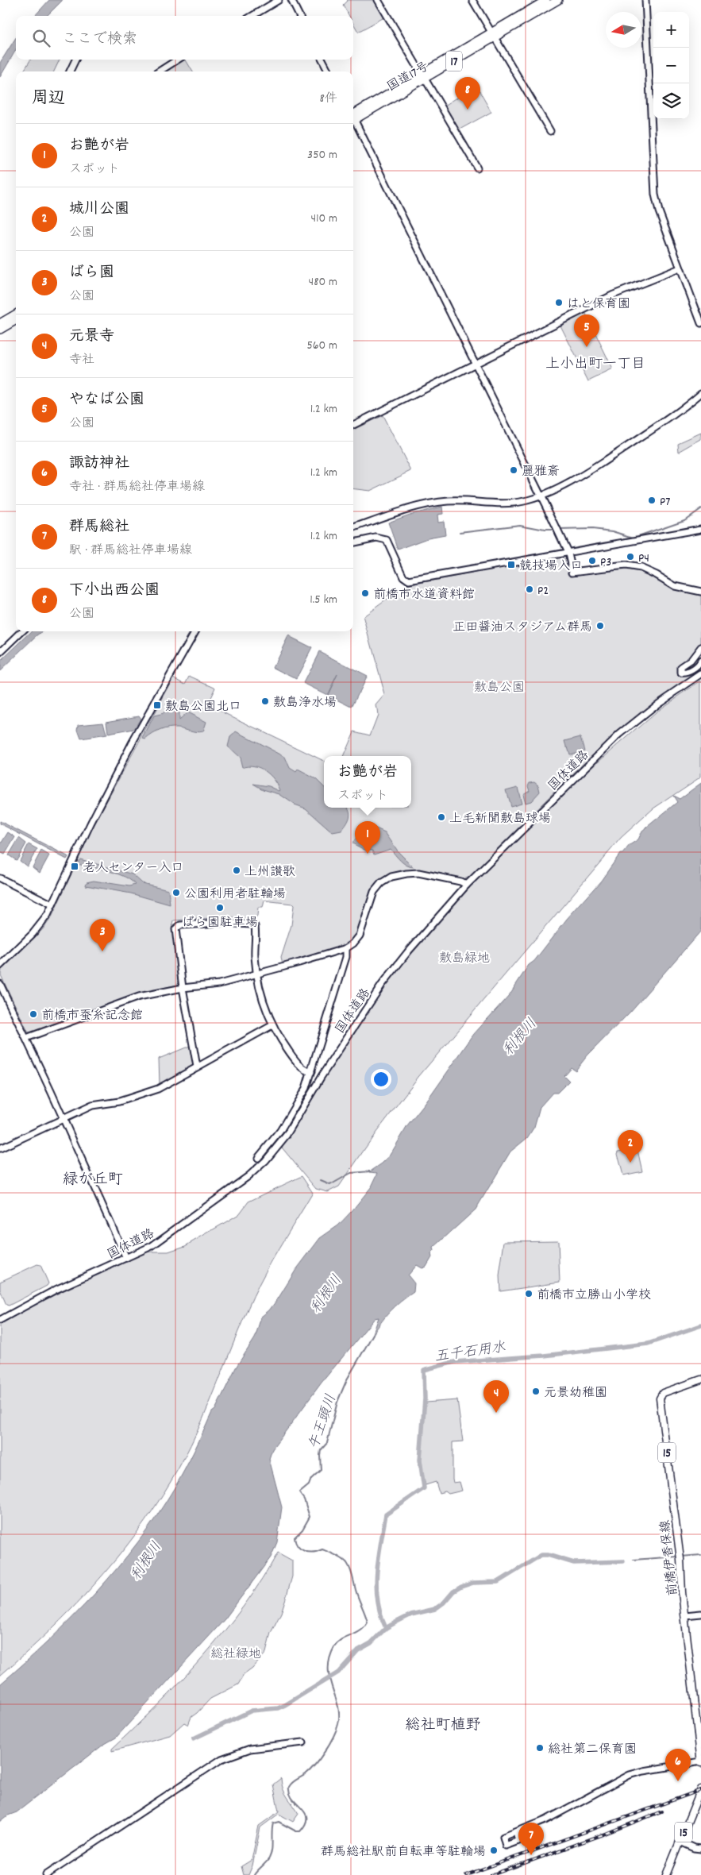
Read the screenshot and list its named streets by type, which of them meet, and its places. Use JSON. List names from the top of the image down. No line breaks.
{"streets":{"highway":["17","国道17号"],"main road":["15","前橋伊香保線"],"street":["国体道路"]},"districts":["上小出町一丁目","緑が丘町","総社町植野"],"water":["利根川","五千石用水","午王頭川"],"parks":["敷島公園","敷島緑地","総社緑地"],"places":{"other":["はと保育園","麗雅斎","P7","P4","P3","P2","前橋市水道資料館","正田醤油スタジアム群馬","敷島浄水場","上毛新聞敷島球場","上州讃歌","公園利用者駐輪場","ばら園駐車場","前橋市蚕糸記念館","前橋市立勝山小学校","元景幼稚園","総社第二保育園","群馬総社駅前自転車等駐輪場"],"transit":["競技場入口","敷島公園北口","老人センター入口"]},"north":"left","page":{"map_buttons":["+","−"],"search":"ここで検索","heading":["周辺","8件"],"pins":["8","5","1","3","2","4","6","7"],"list":[{"mark":"1","name":"お艶が岩","note":"スポット","value":"350 m"},{"mark":"2","name":"城川公園","note":"公園","value":"410 m"},{"mark":"3","name":"ばら園","note":"公園","value":"480 m"},{"mark":"4","name":"元景寺","note":"寺社","value":"560 m"},{"mark":"5","name":"やなば公園","note":"公園","value":"1.2 km"},{"mark":"6","name":"諏訪神社","note":"寺社 · 群馬総社停車場線","value":"1.2 km"},{"mark":"7","name":"群馬総社","note":"駅 · 群馬総社停車場線","value":"1.2 km"},{"mark":"8","name":"下小出西公園","note":"公園","value":"1.5 km"}],"popup":["お艶が岩","スポット"]}}
